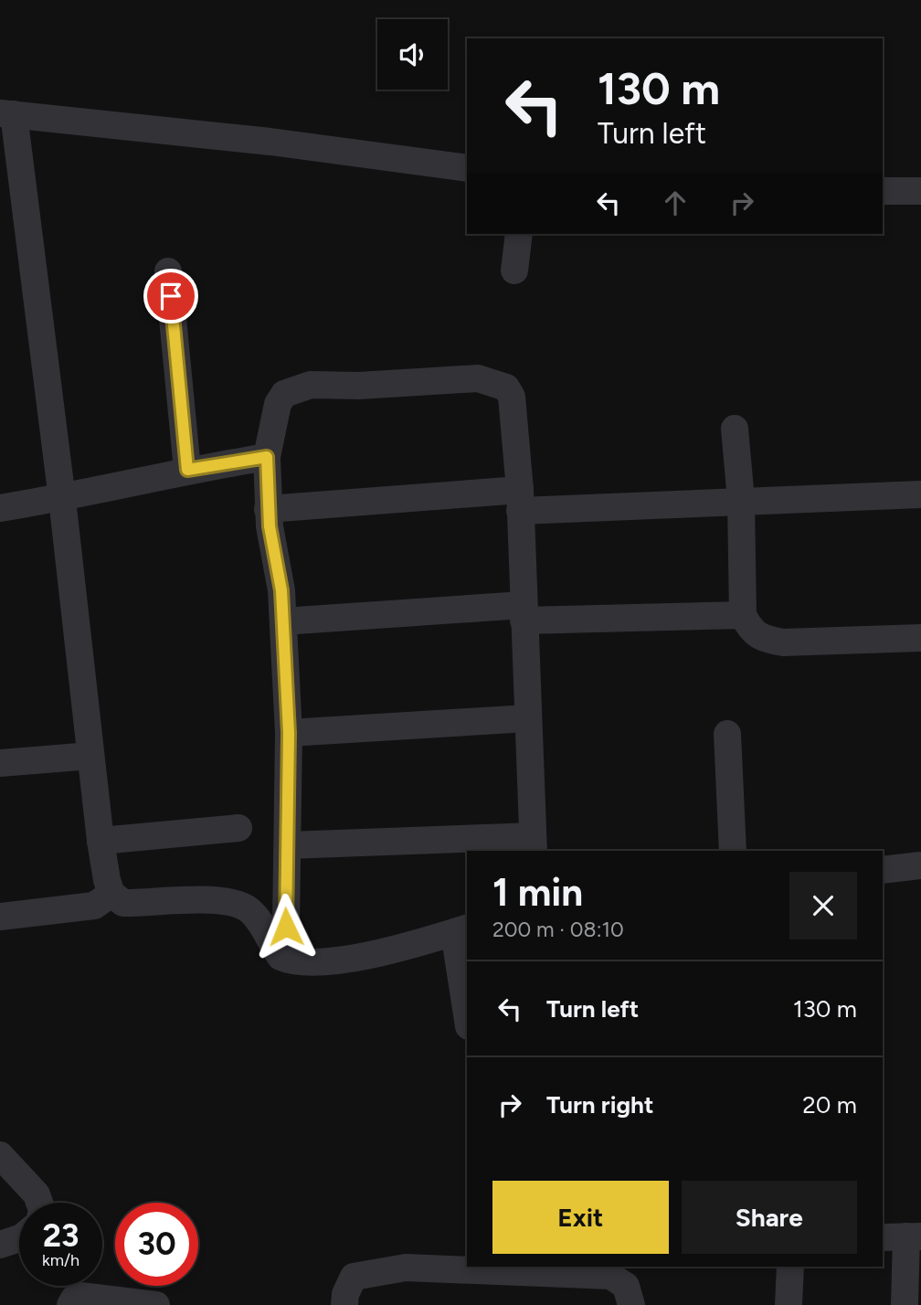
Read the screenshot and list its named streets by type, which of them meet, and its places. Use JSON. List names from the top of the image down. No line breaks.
{"page":{"turn":["130 m","Turn left"],"heading":["1 min","200 m · 08:10"],"list":[{"name":"Turn left","value":"130 m"},{"name":"Turn right","value":"20 m"}],"buttons":["Exit","Share"],"speed":"23 km/h","limit":"30"}}
